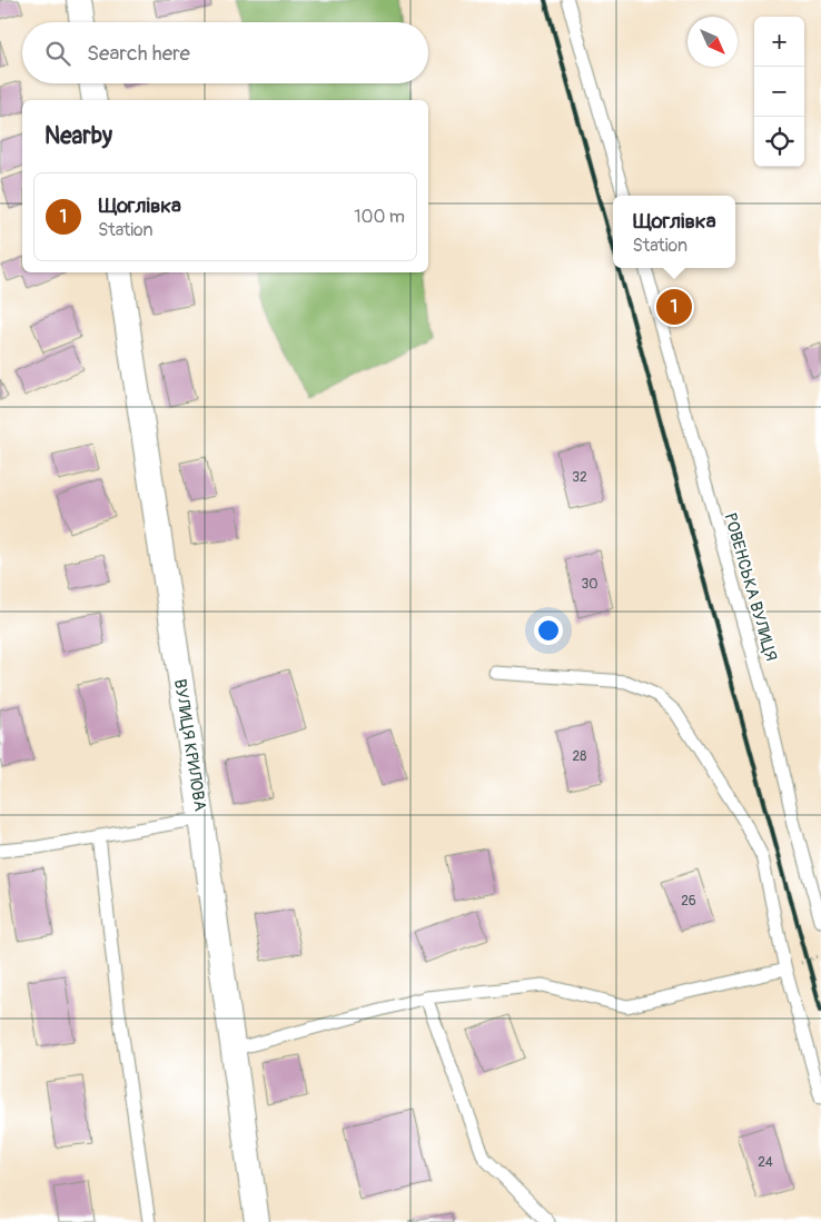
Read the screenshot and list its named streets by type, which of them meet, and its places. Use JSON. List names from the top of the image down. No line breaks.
{"streets":{"street":["ВУЛИЦЯ КРИЛОВА"],"lane":["РОВЕНСЬКА ВУЛИЦЯ"]},"house_numbers":["32","30","28","26","24"],"north":"bottom right","page":{"map_buttons":["+","−"],"search":"Search here","heading":"Nearby","list":[{"mark":"1","name":"Щоглівка","note":"Station","value":"100 m"}],"popup":["Щоглівка","Station"],"pins":"1"}}
